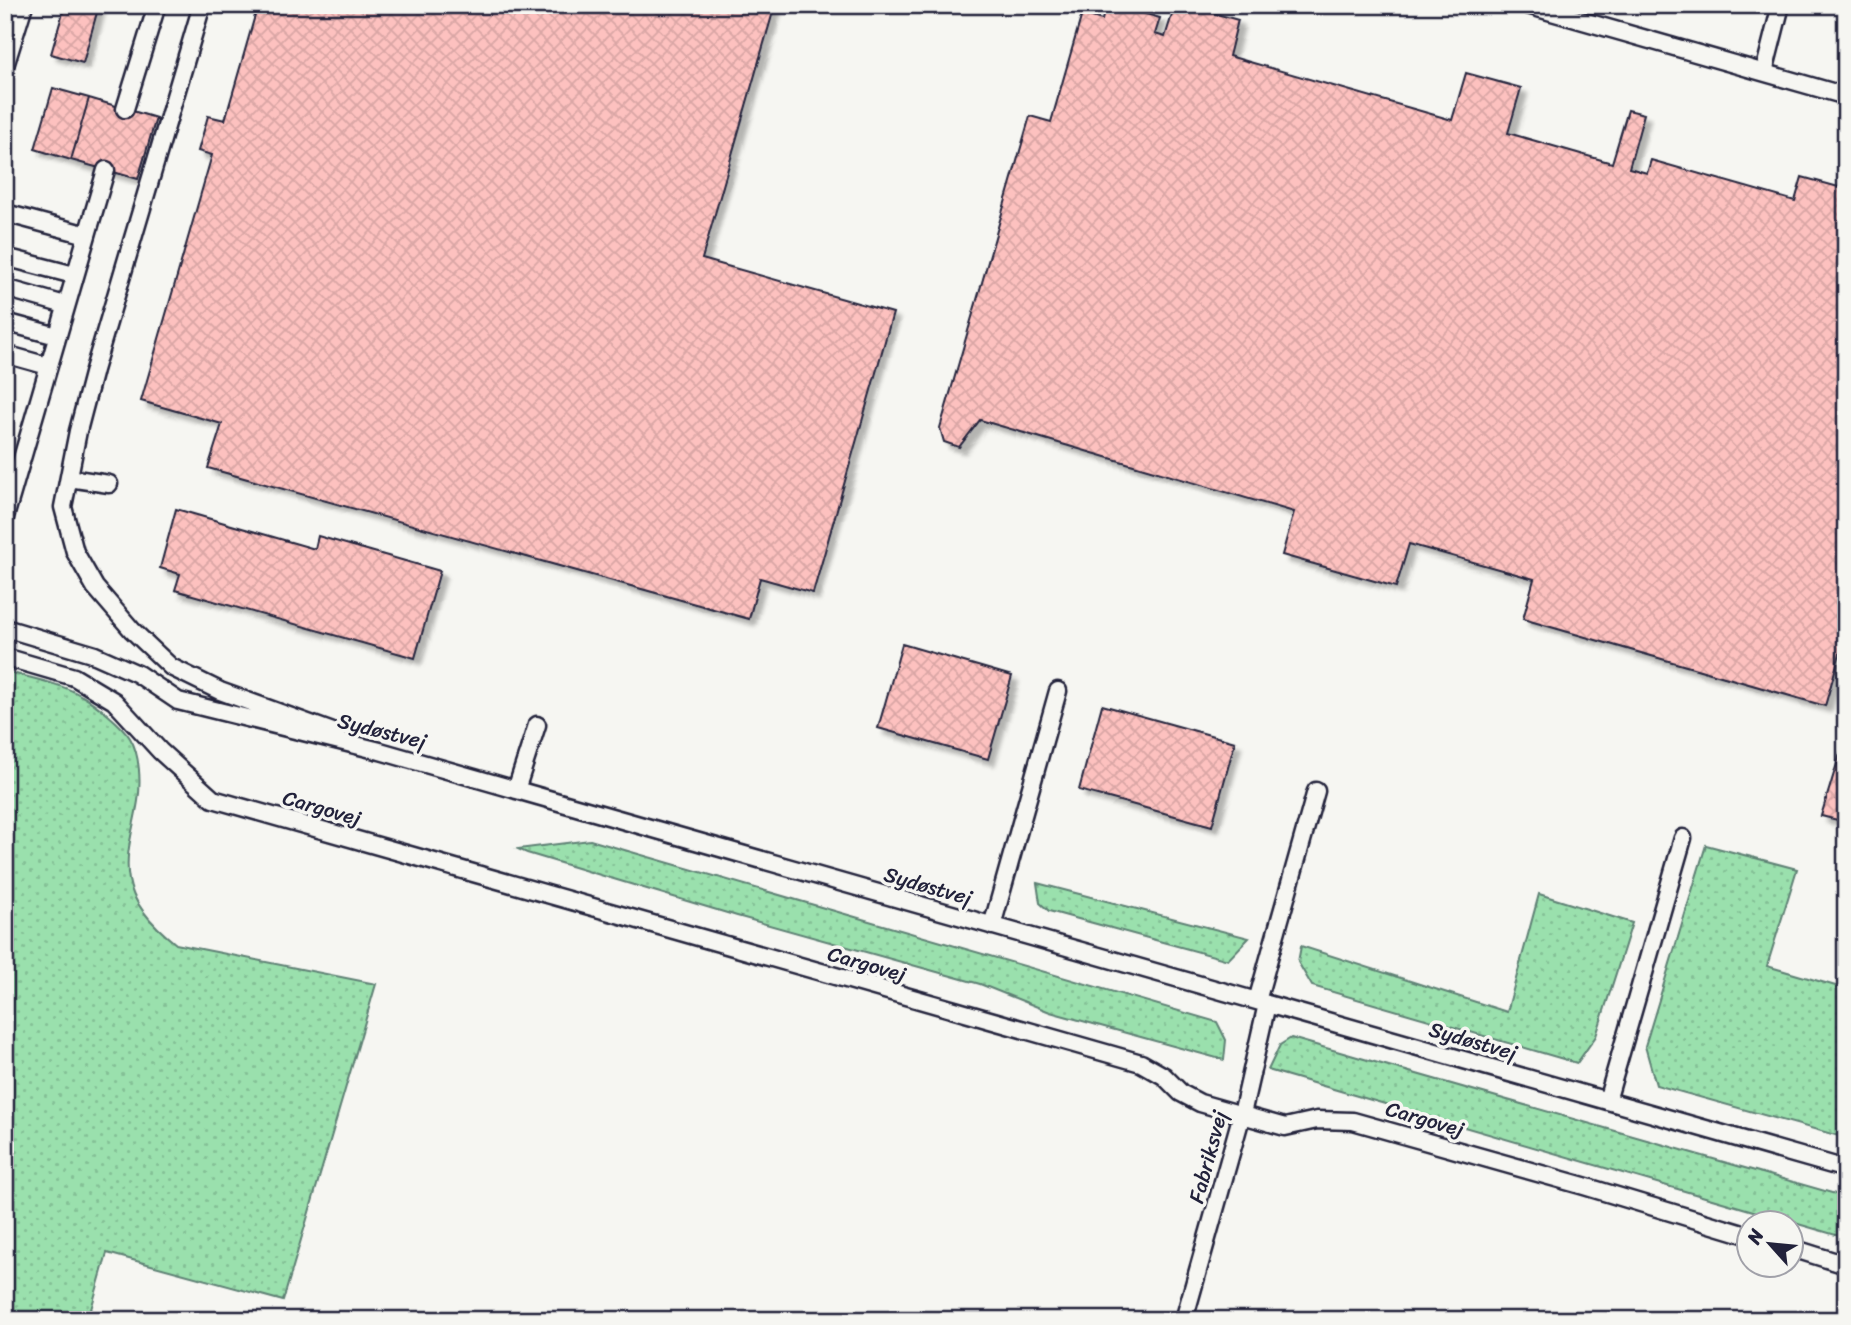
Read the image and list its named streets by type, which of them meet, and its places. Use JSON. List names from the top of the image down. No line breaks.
{"streets":{"lane":["Sydøstvej","Cargovej","Fabriksvej"]},"crossings":[["Sydøstvej","Fabriksvej"],["Cargovej","Fabriksvej"]],"north":"top left"}
